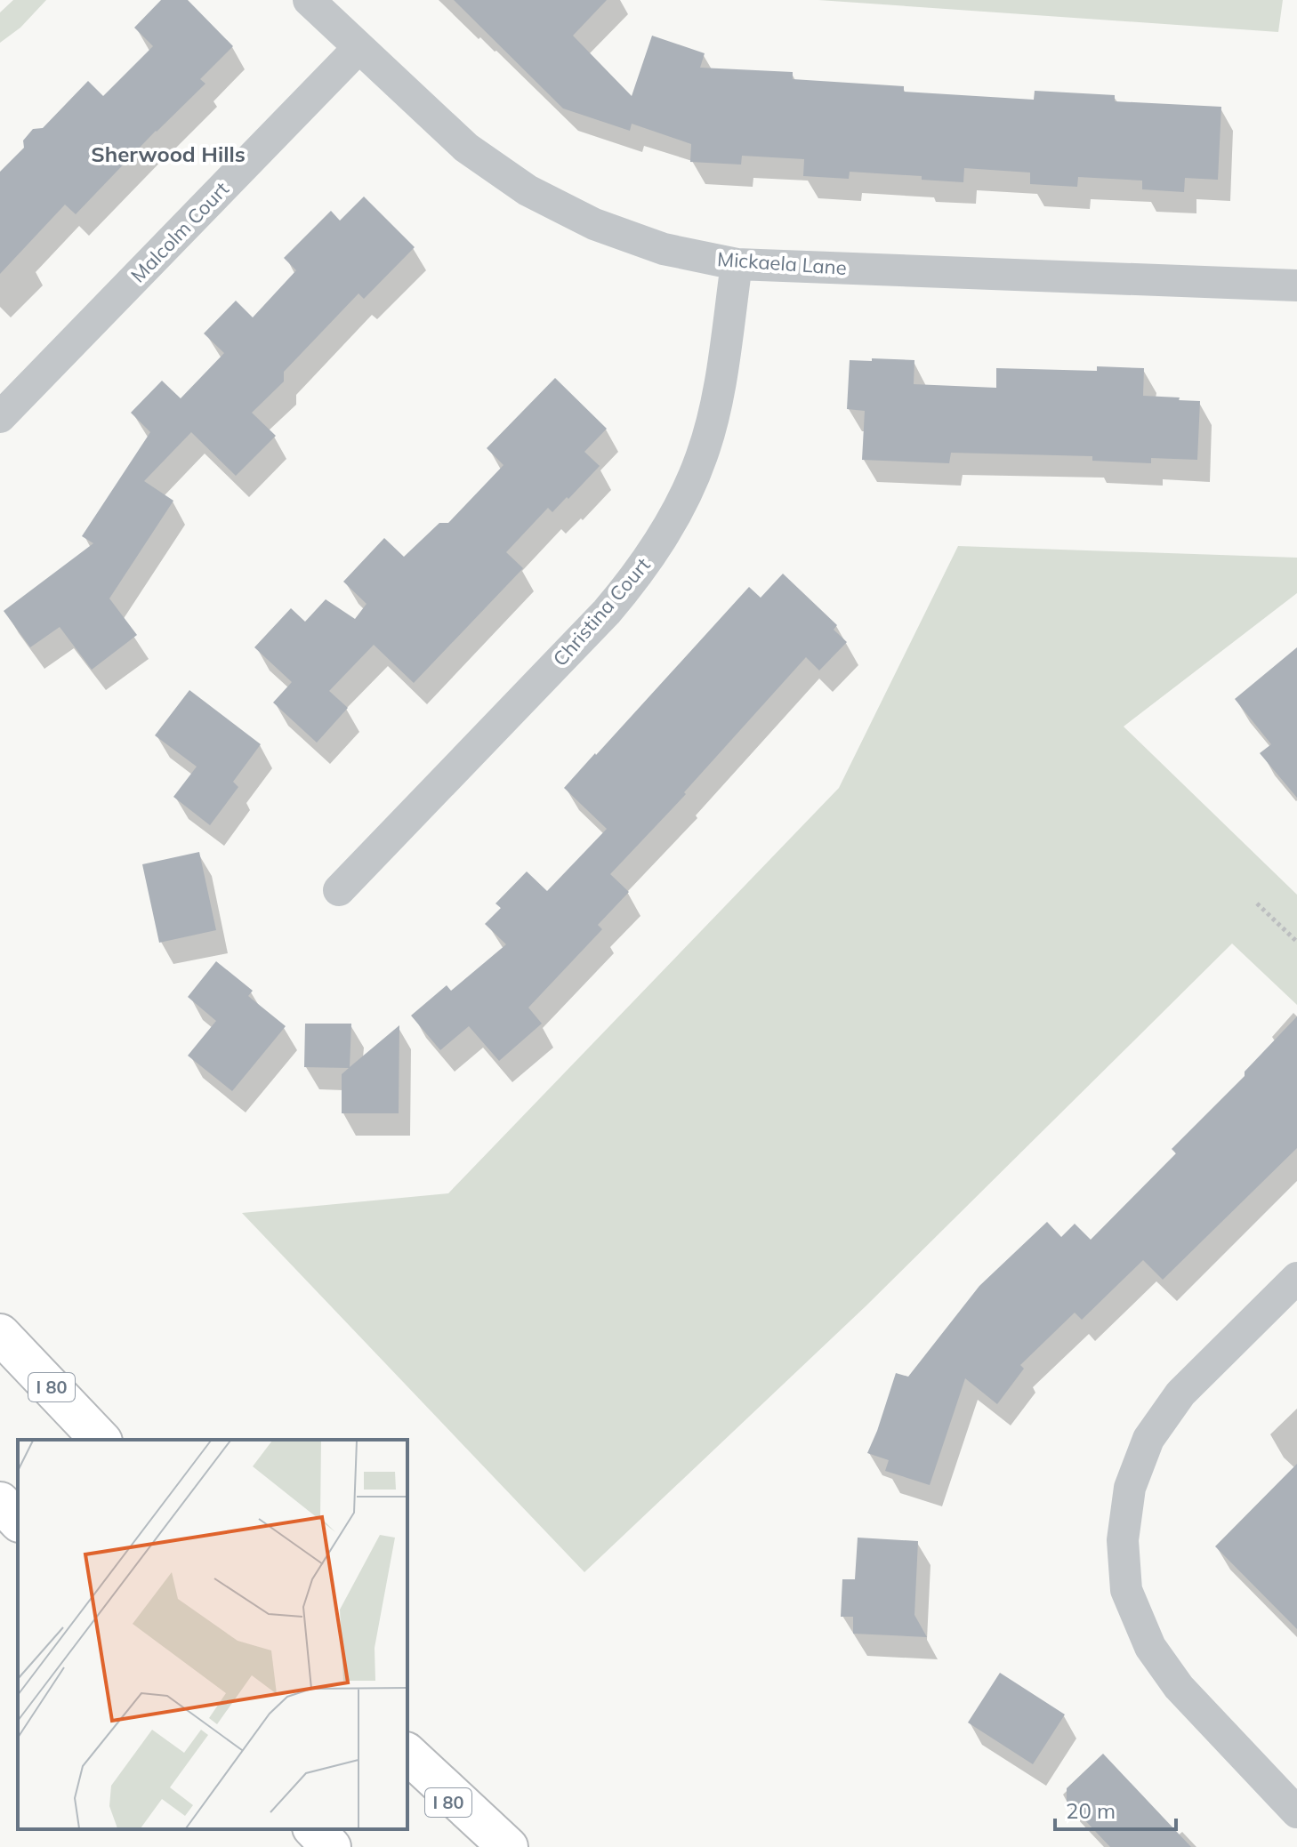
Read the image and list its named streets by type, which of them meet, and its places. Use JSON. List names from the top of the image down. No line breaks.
{"streets":{"highway":["I 80"],"street":["Malcolm Court","Mickaela Lane","Christina Court"]},"crossings":[["Malcolm Court","Mickaela Lane"],["Mickaela Lane","Christina Court"]],"districts":["Sherwood Hills"],"scale_bar":"20 m"}
